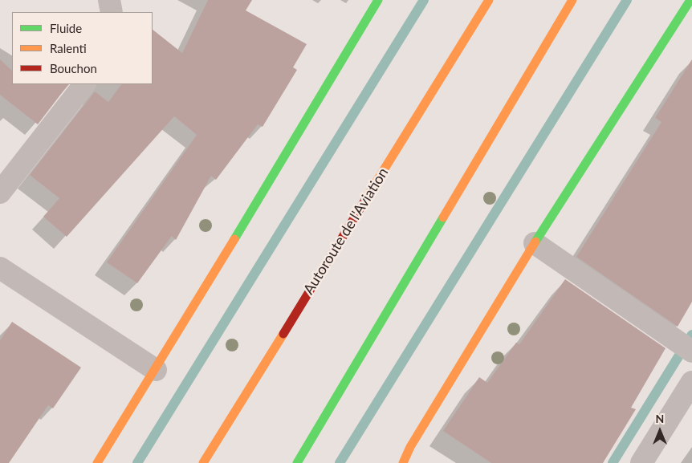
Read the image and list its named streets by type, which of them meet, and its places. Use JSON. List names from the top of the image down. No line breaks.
{"streets":{"main road":["Autoroute de l'Aviation"]},"legend":["Fluide","Ralenti","Bouchon"],"north":"top"}
